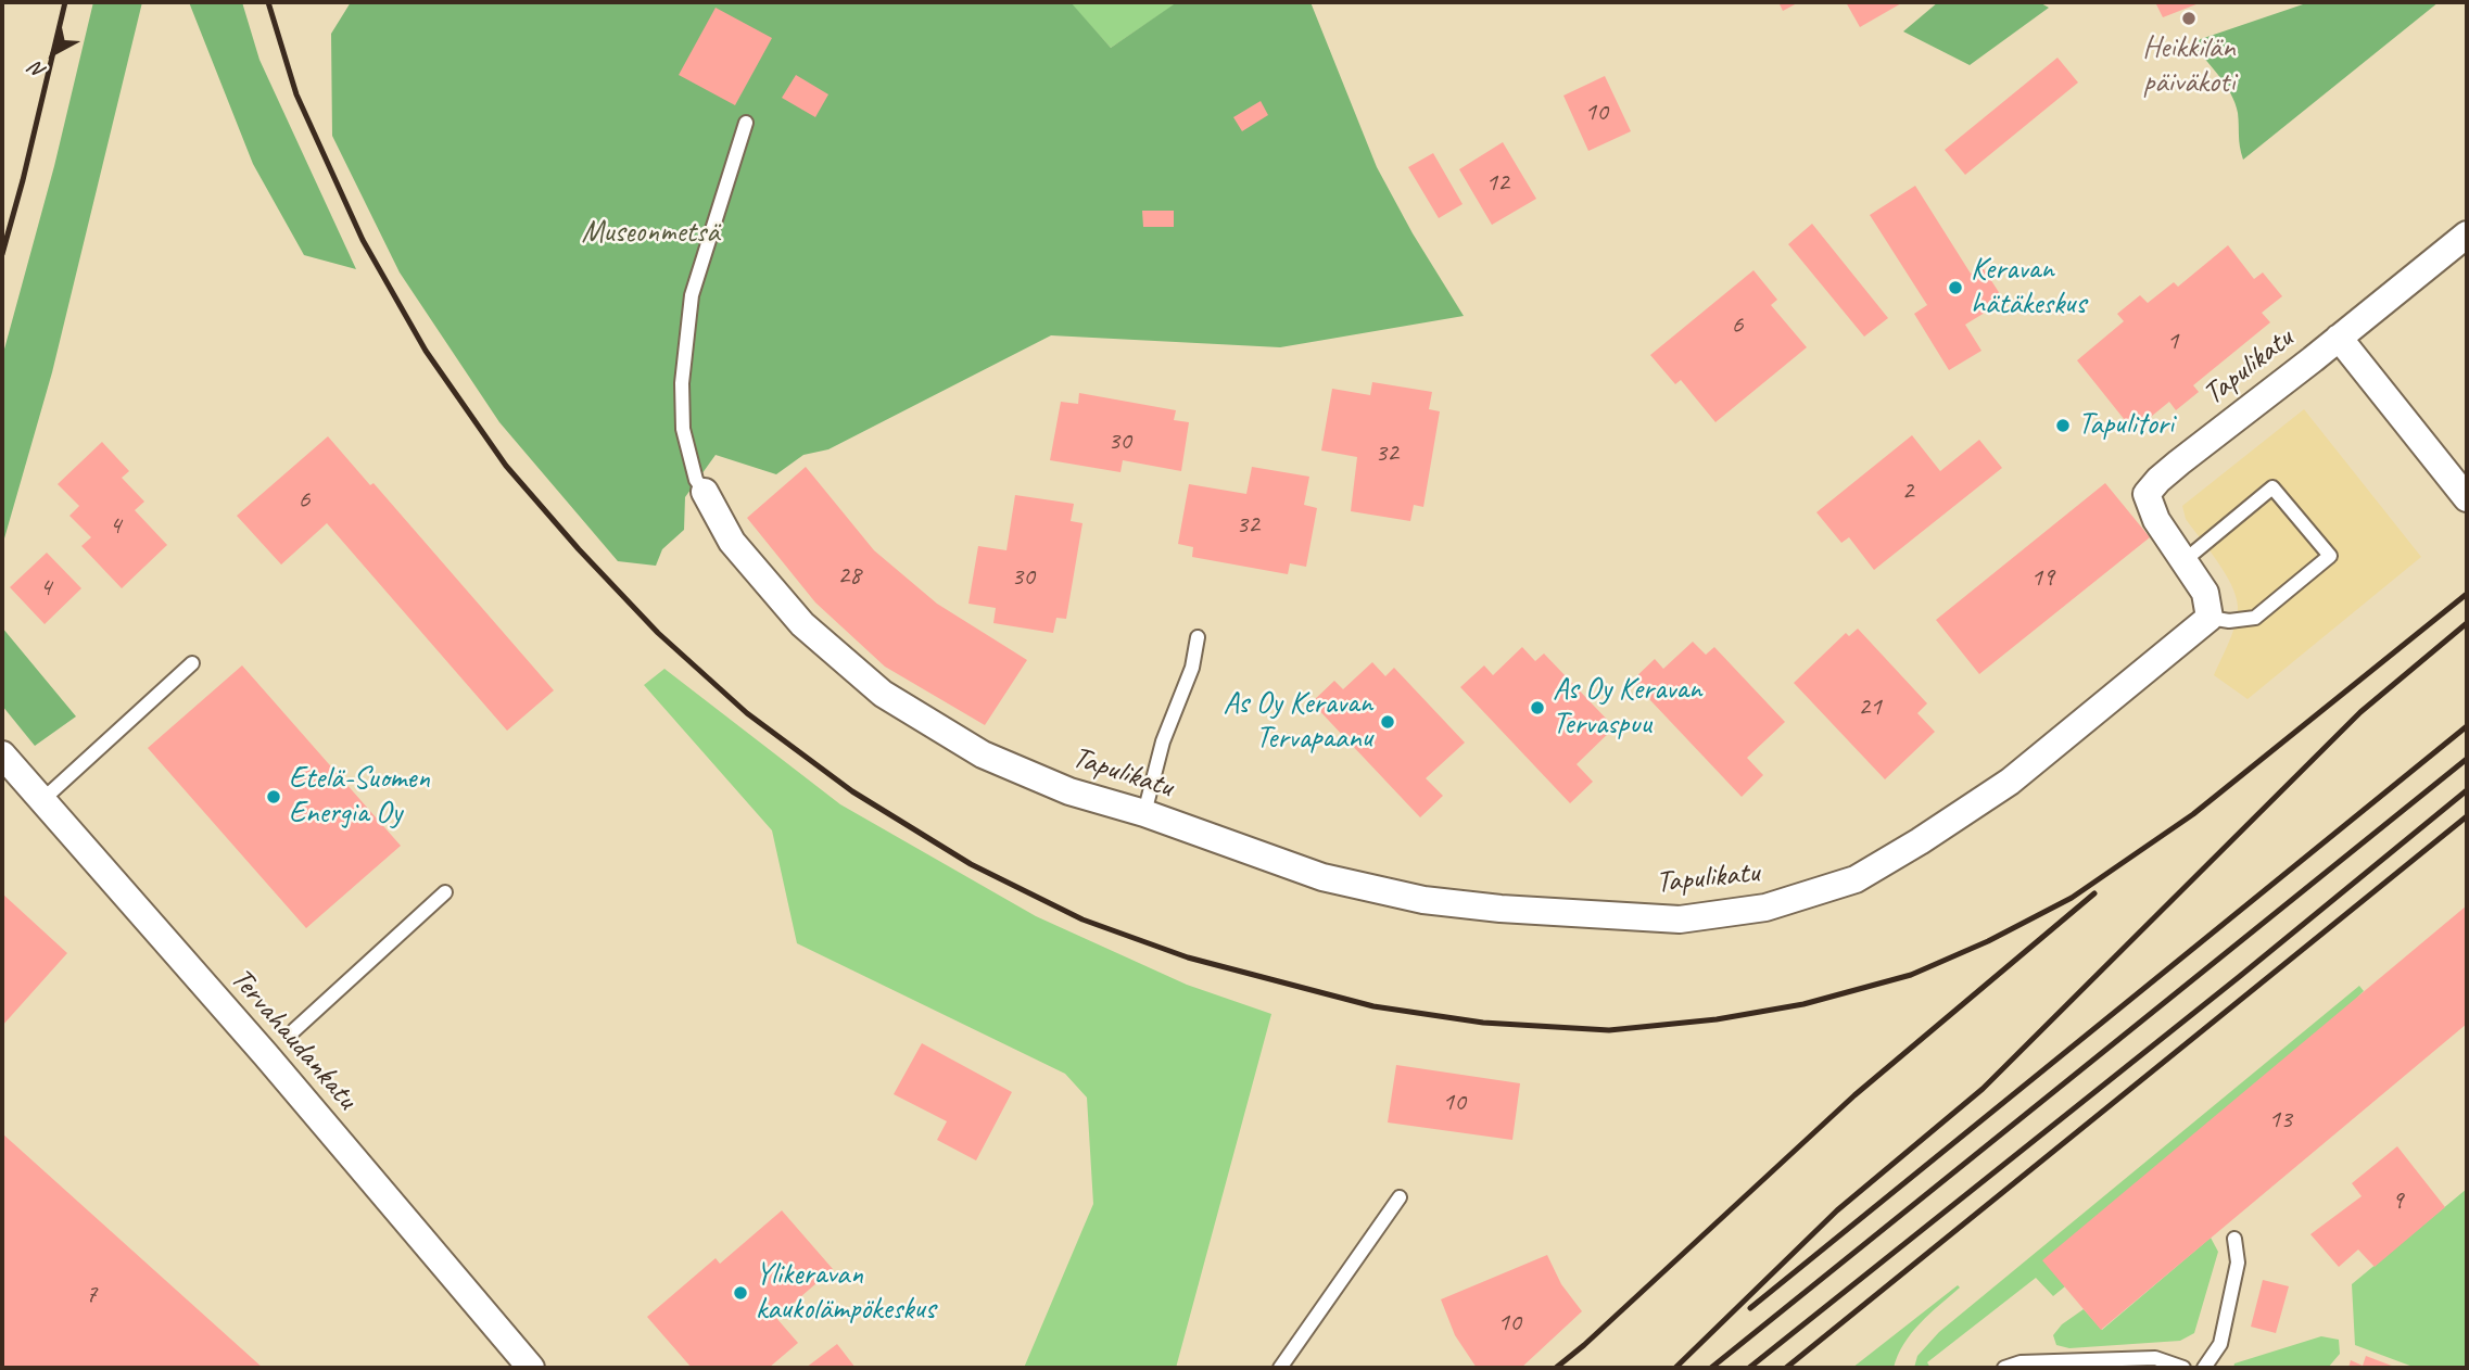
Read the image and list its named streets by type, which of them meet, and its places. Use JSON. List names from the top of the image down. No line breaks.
{"streets":{"street":["Tapulikatu","Tervahaudankatu"]},"parks":["Museonmetsä"],"places":["Heikkilän päiväkoti","Keravan hätäkeskus","Tapulitori","As Oy Keravan Tervaspuu","As Oy Keravan Tervapaanu","Etelä-Suomen Energia Oy","Ylikeravan kaukolämpökeskus"],"house_numbers":["10","12","6","1","30","32","2","6","32","4","28","30","19","4","21","10","13","9","7","10"],"north":"bottom left"}
